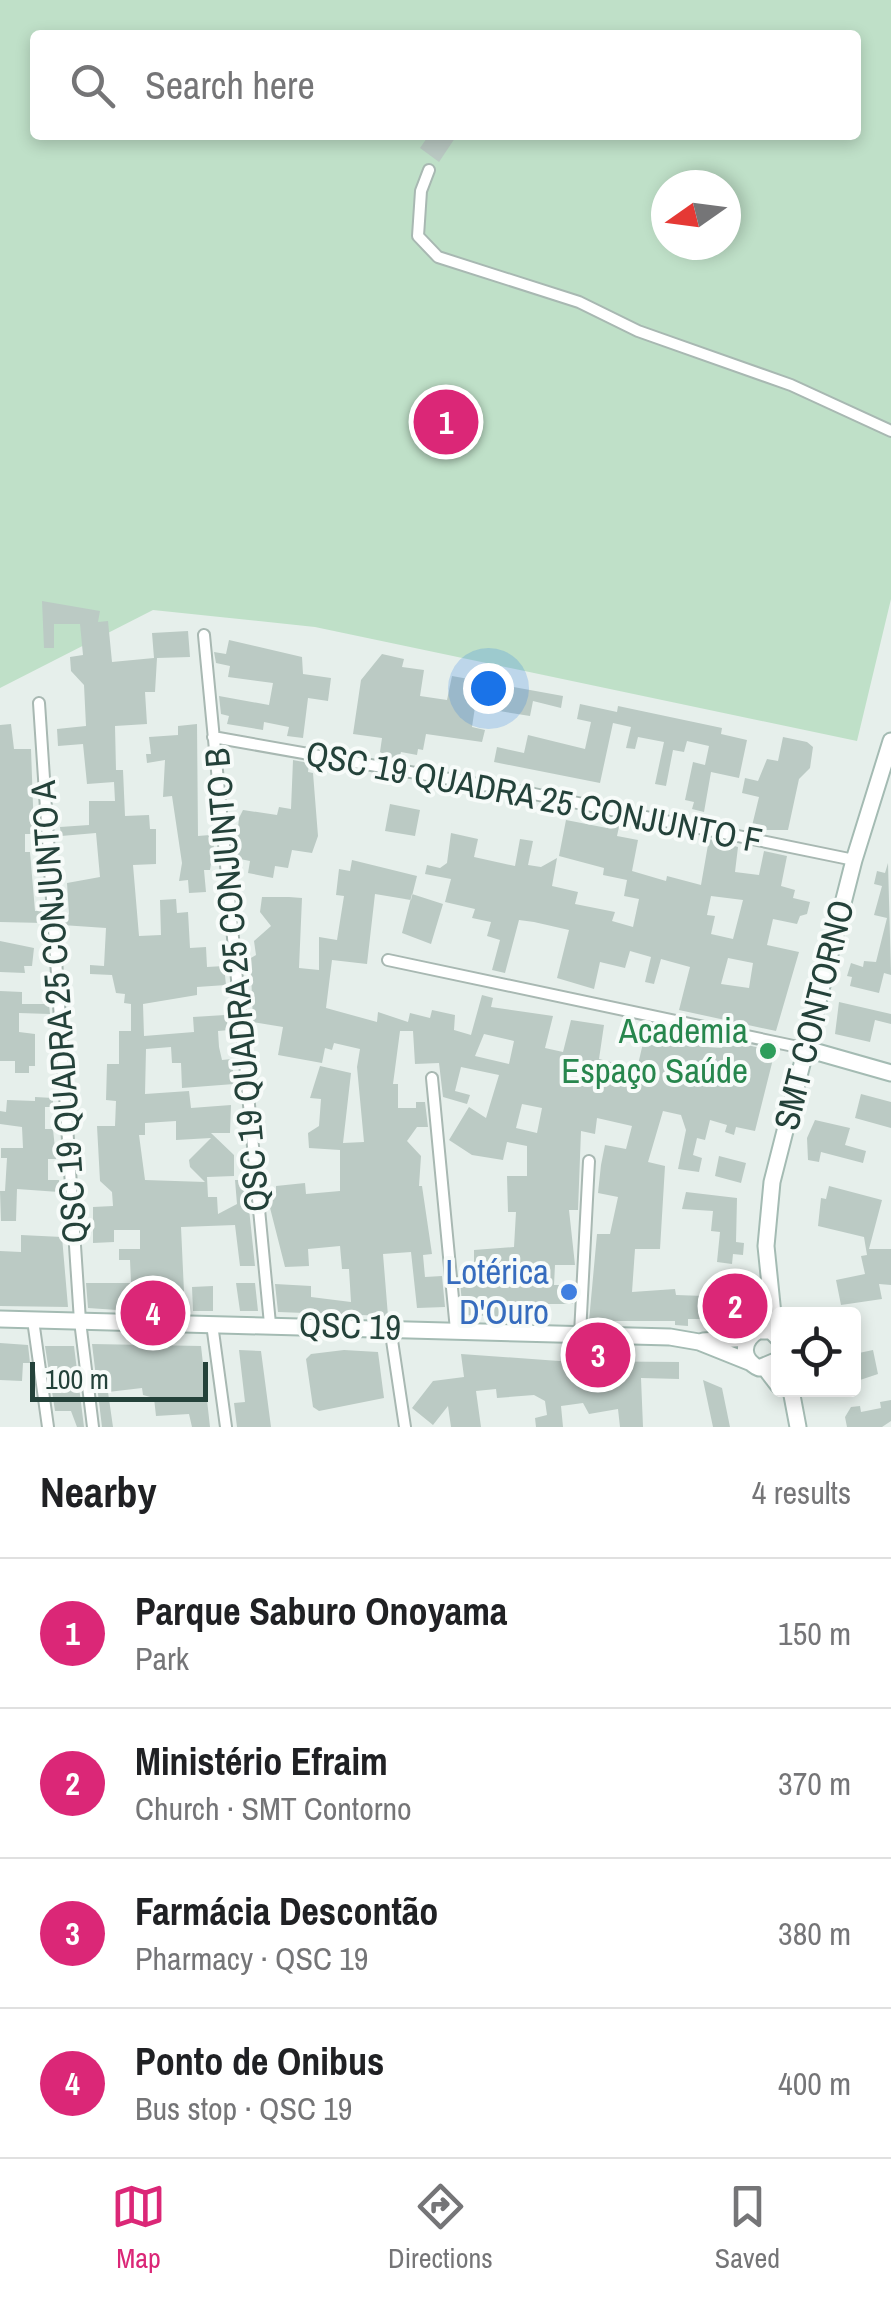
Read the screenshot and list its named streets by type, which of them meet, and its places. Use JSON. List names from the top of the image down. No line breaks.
{"streets":{"street":["QSC 19 QUADRA 25 CONJUNTO F","QSC 19 QUADRA 25 CONJUNTO B","QSC 19 QUADRA 25 CONJUNTO A","SMT CONTORNO","QSC 19"]},"crossings":[["QSC 19 QUADRA 25 CONJUNTO F","QSC 19 QUADRA 25 CONJUNTO B"],["QSC 19 QUADRA 25 CONJUNTO F","SMT CONTORNO"],["QSC 19 QUADRA 25 CONJUNTO B","QSC 19"],["QSC 19 QUADRA 25 CONJUNTO A","QSC 19"],["SMT CONTORNO","QSC 19"]],"places":["Academia Espaço Saúde","Lotérica D'Ouro"],"scale_bar":"100 m","north":"left","page":{"search":"Search here","pins":["1","2","4","3"],"scale":"100 m","heading":["Nearby","4 results"],"list":[{"mark":"1","name":"Parque Saburo Onoyama","note":"Park","value":"150 m"},{"mark":"2","name":"Ministério Efraim","note":"Church · SMT Contorno","value":"370 m"},{"mark":"3","name":"Farmácia Descontão","note":"Pharmacy · QSC 19","value":"380 m"},{"mark":"4","name":"Ponto de Onibus","note":"Bus stop · QSC 19","value":"400 m"}],"nav":["Map","Directions","Saved"]}}
